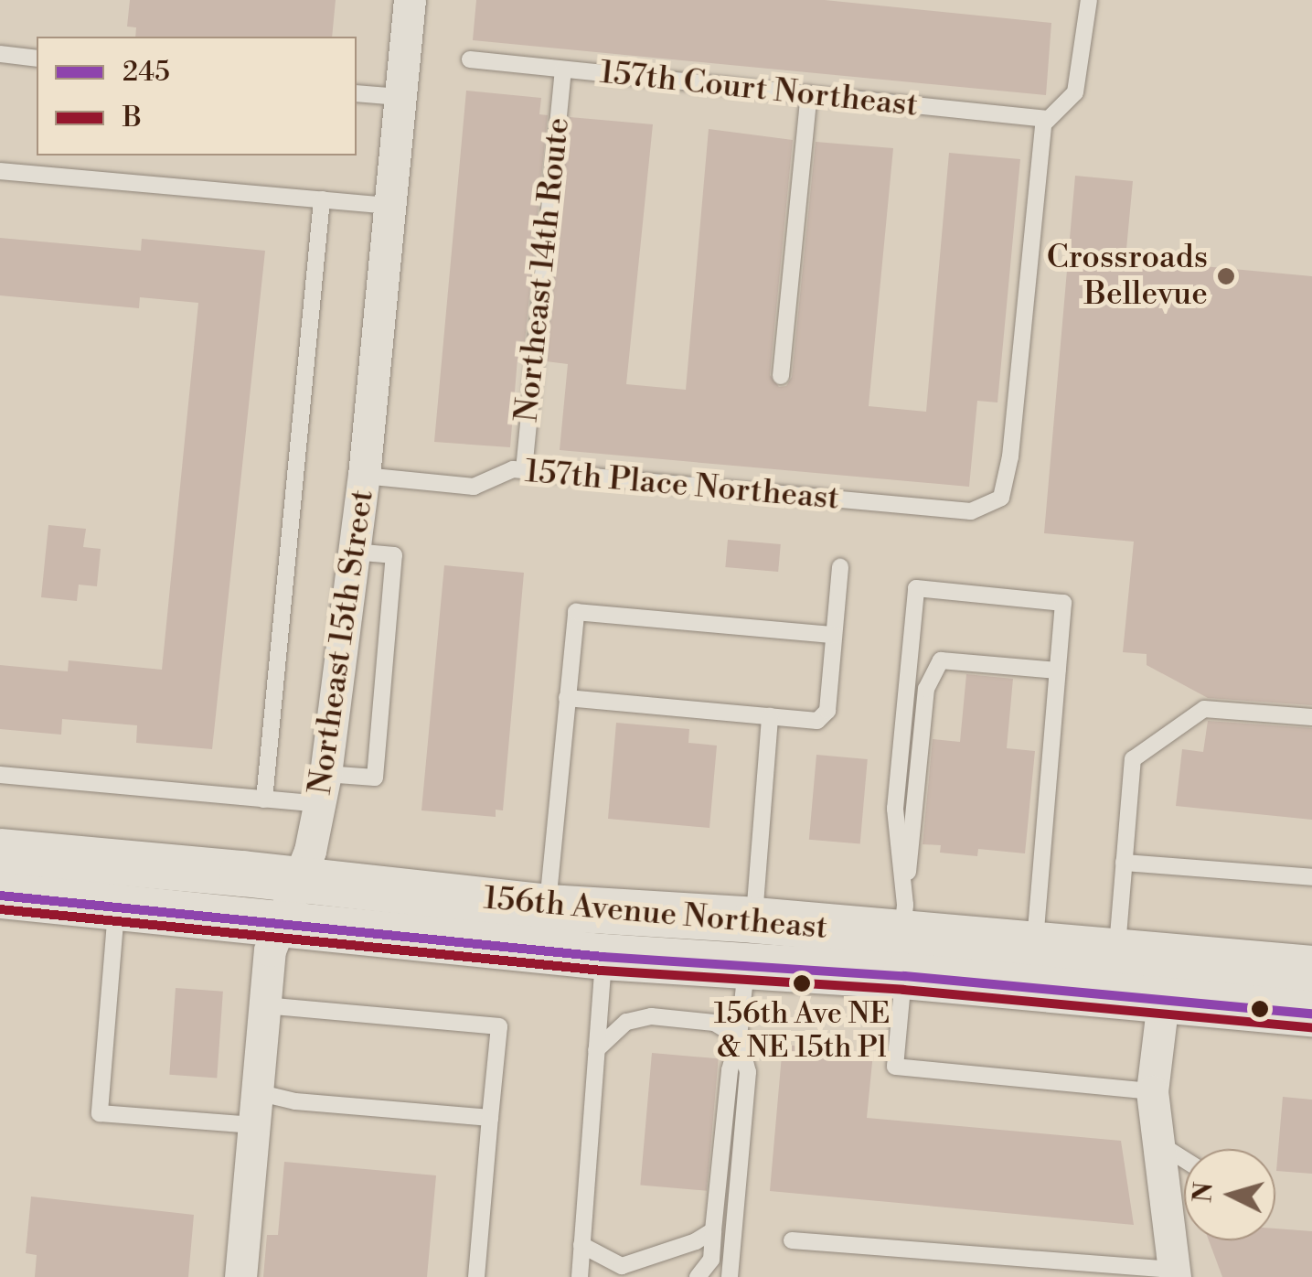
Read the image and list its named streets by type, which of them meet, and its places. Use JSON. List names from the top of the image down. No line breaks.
{"streets":{"main road":["156th Avenue Northeast"],"street":["Northeast 15th Street"],"lane":["157th Court Northeast","Northeast 14th Route","157th Place Northeast"]},"crossings":[["157th Court Northeast","Northeast 14th Route"],["157th Court Northeast","157th Place Northeast"],["Northeast 14th Route","157th Place Northeast"],["157th Place Northeast","Northeast 15th Street"],["Northeast 15th Street","156th Avenue Northeast"]],"places":["Crossroads Bellevue","156th Ave NE & NE 15th Pl"],"lines":["transit line 245","transit line B"],"legend":["245","B"],"north":"left"}
